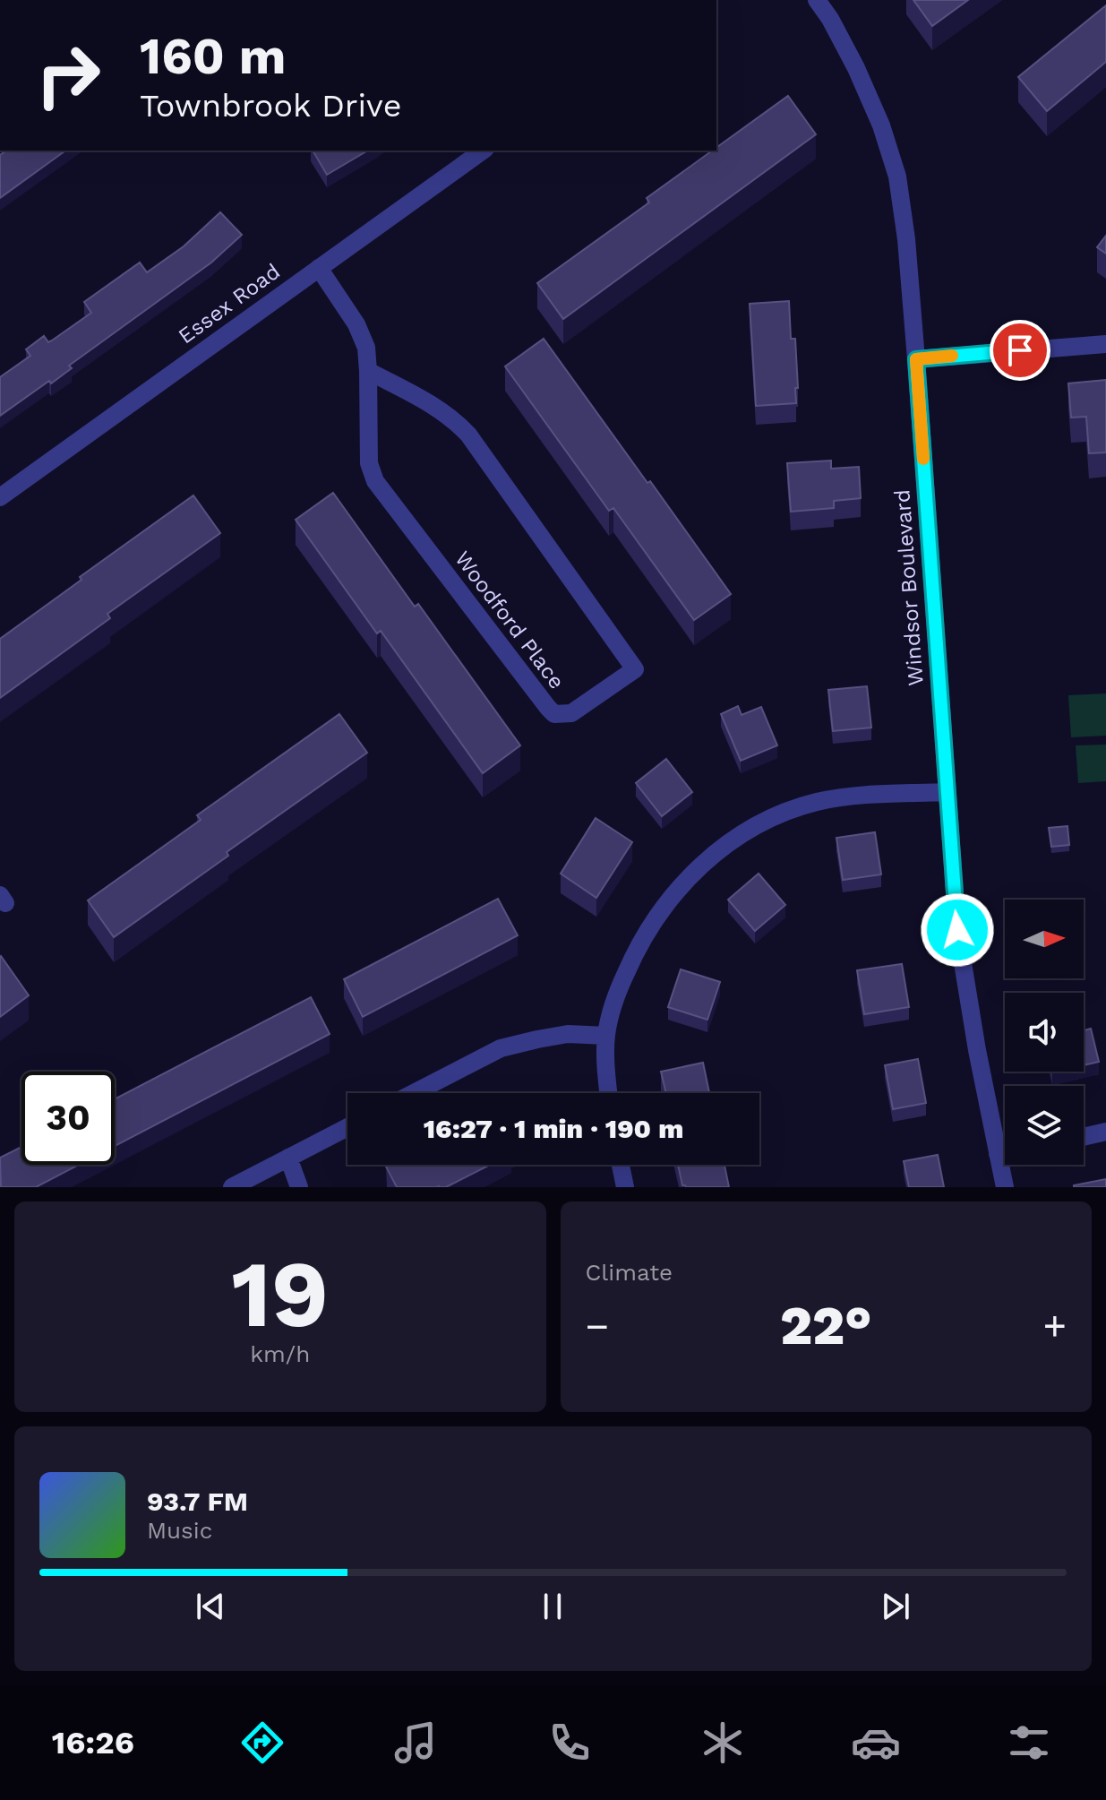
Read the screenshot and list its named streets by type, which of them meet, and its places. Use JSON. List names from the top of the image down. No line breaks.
{"streets":{"street":["Essex Road","Windsor Boulevard","Woodford Place"]},"crossings":[["Essex Road","Woodford Place"]],"north":"right","page":{"turn":["160 m","Townbrook Drive"],"limit":"30","trip":"16:27 · 1 min · 190 m","tile":[["19","km/h"],"Climate"],"heat":["−","22°","+"],"song":["93.7 FM","Music"],"tabs":"16:26"}}
